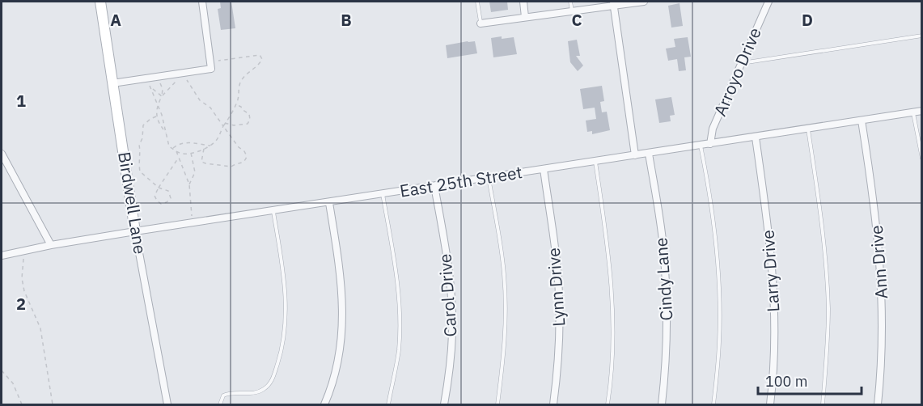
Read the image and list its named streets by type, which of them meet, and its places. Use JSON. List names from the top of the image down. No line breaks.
{"streets":{"street":["Arroyo Drive","East 25th Street","Birdwell Lane","Ann Drive","Larry Drive","Cindy Lane","Lynn Drive","Carol Drive"]},"crossings":[["Arroyo Drive","East 25th Street"],["East 25th Street","Birdwell Lane"],["East 25th Street","Ann Drive"],["East 25th Street","Larry Drive"],["East 25th Street","Cindy Lane"],["East 25th Street","Lynn Drive"],["East 25th Street","Carol Drive"]],"scale_bar":"100 m","grid":{"columns":["A","B","C","D"],"rows":["1","2"]}}
